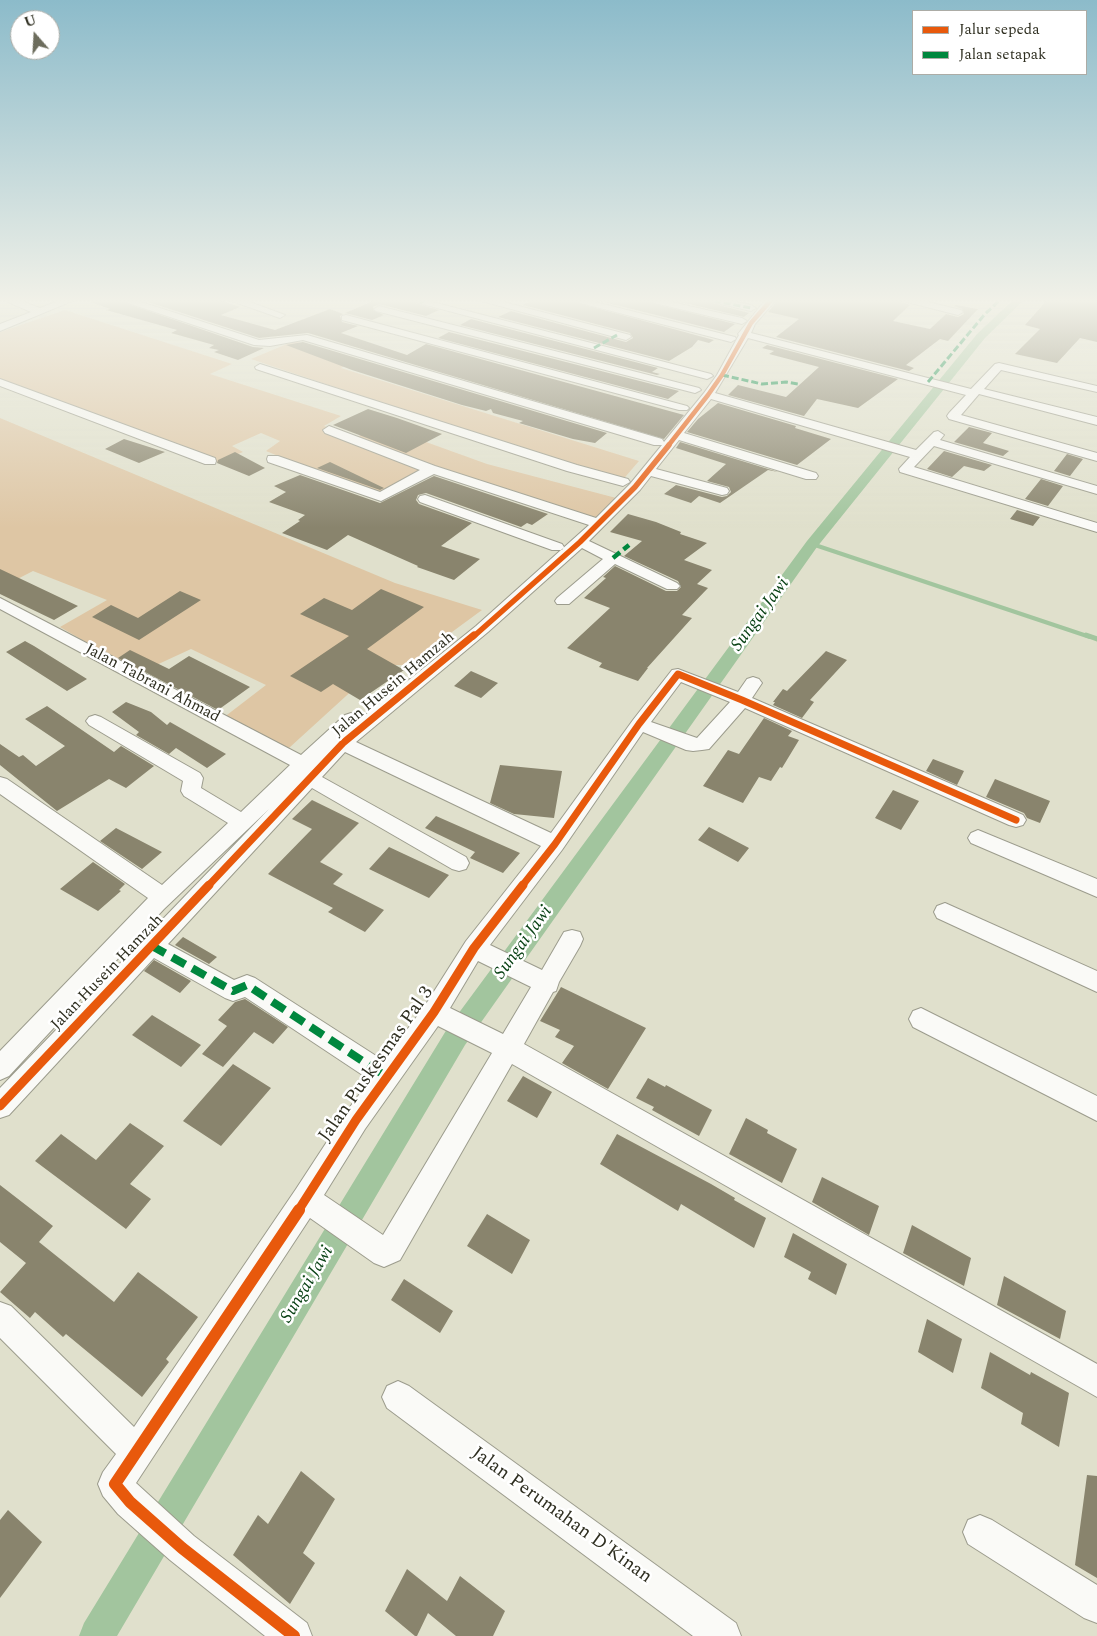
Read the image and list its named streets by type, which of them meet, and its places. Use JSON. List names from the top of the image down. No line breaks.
{"streets":{"street":["Jalan Tabrani Ahmad","Jalan Husein Hamzah","Jalan Puskesmas Pal 3","Jalan Perumahan D'Kinan"]},"crossings":[["Jalan Tabrani Ahmad","Jalan Husein Hamzah"]],"water":["Sungai Jawi"],"legend":["Jalur sepeda","Jalan setapak"],"north":"top"}
